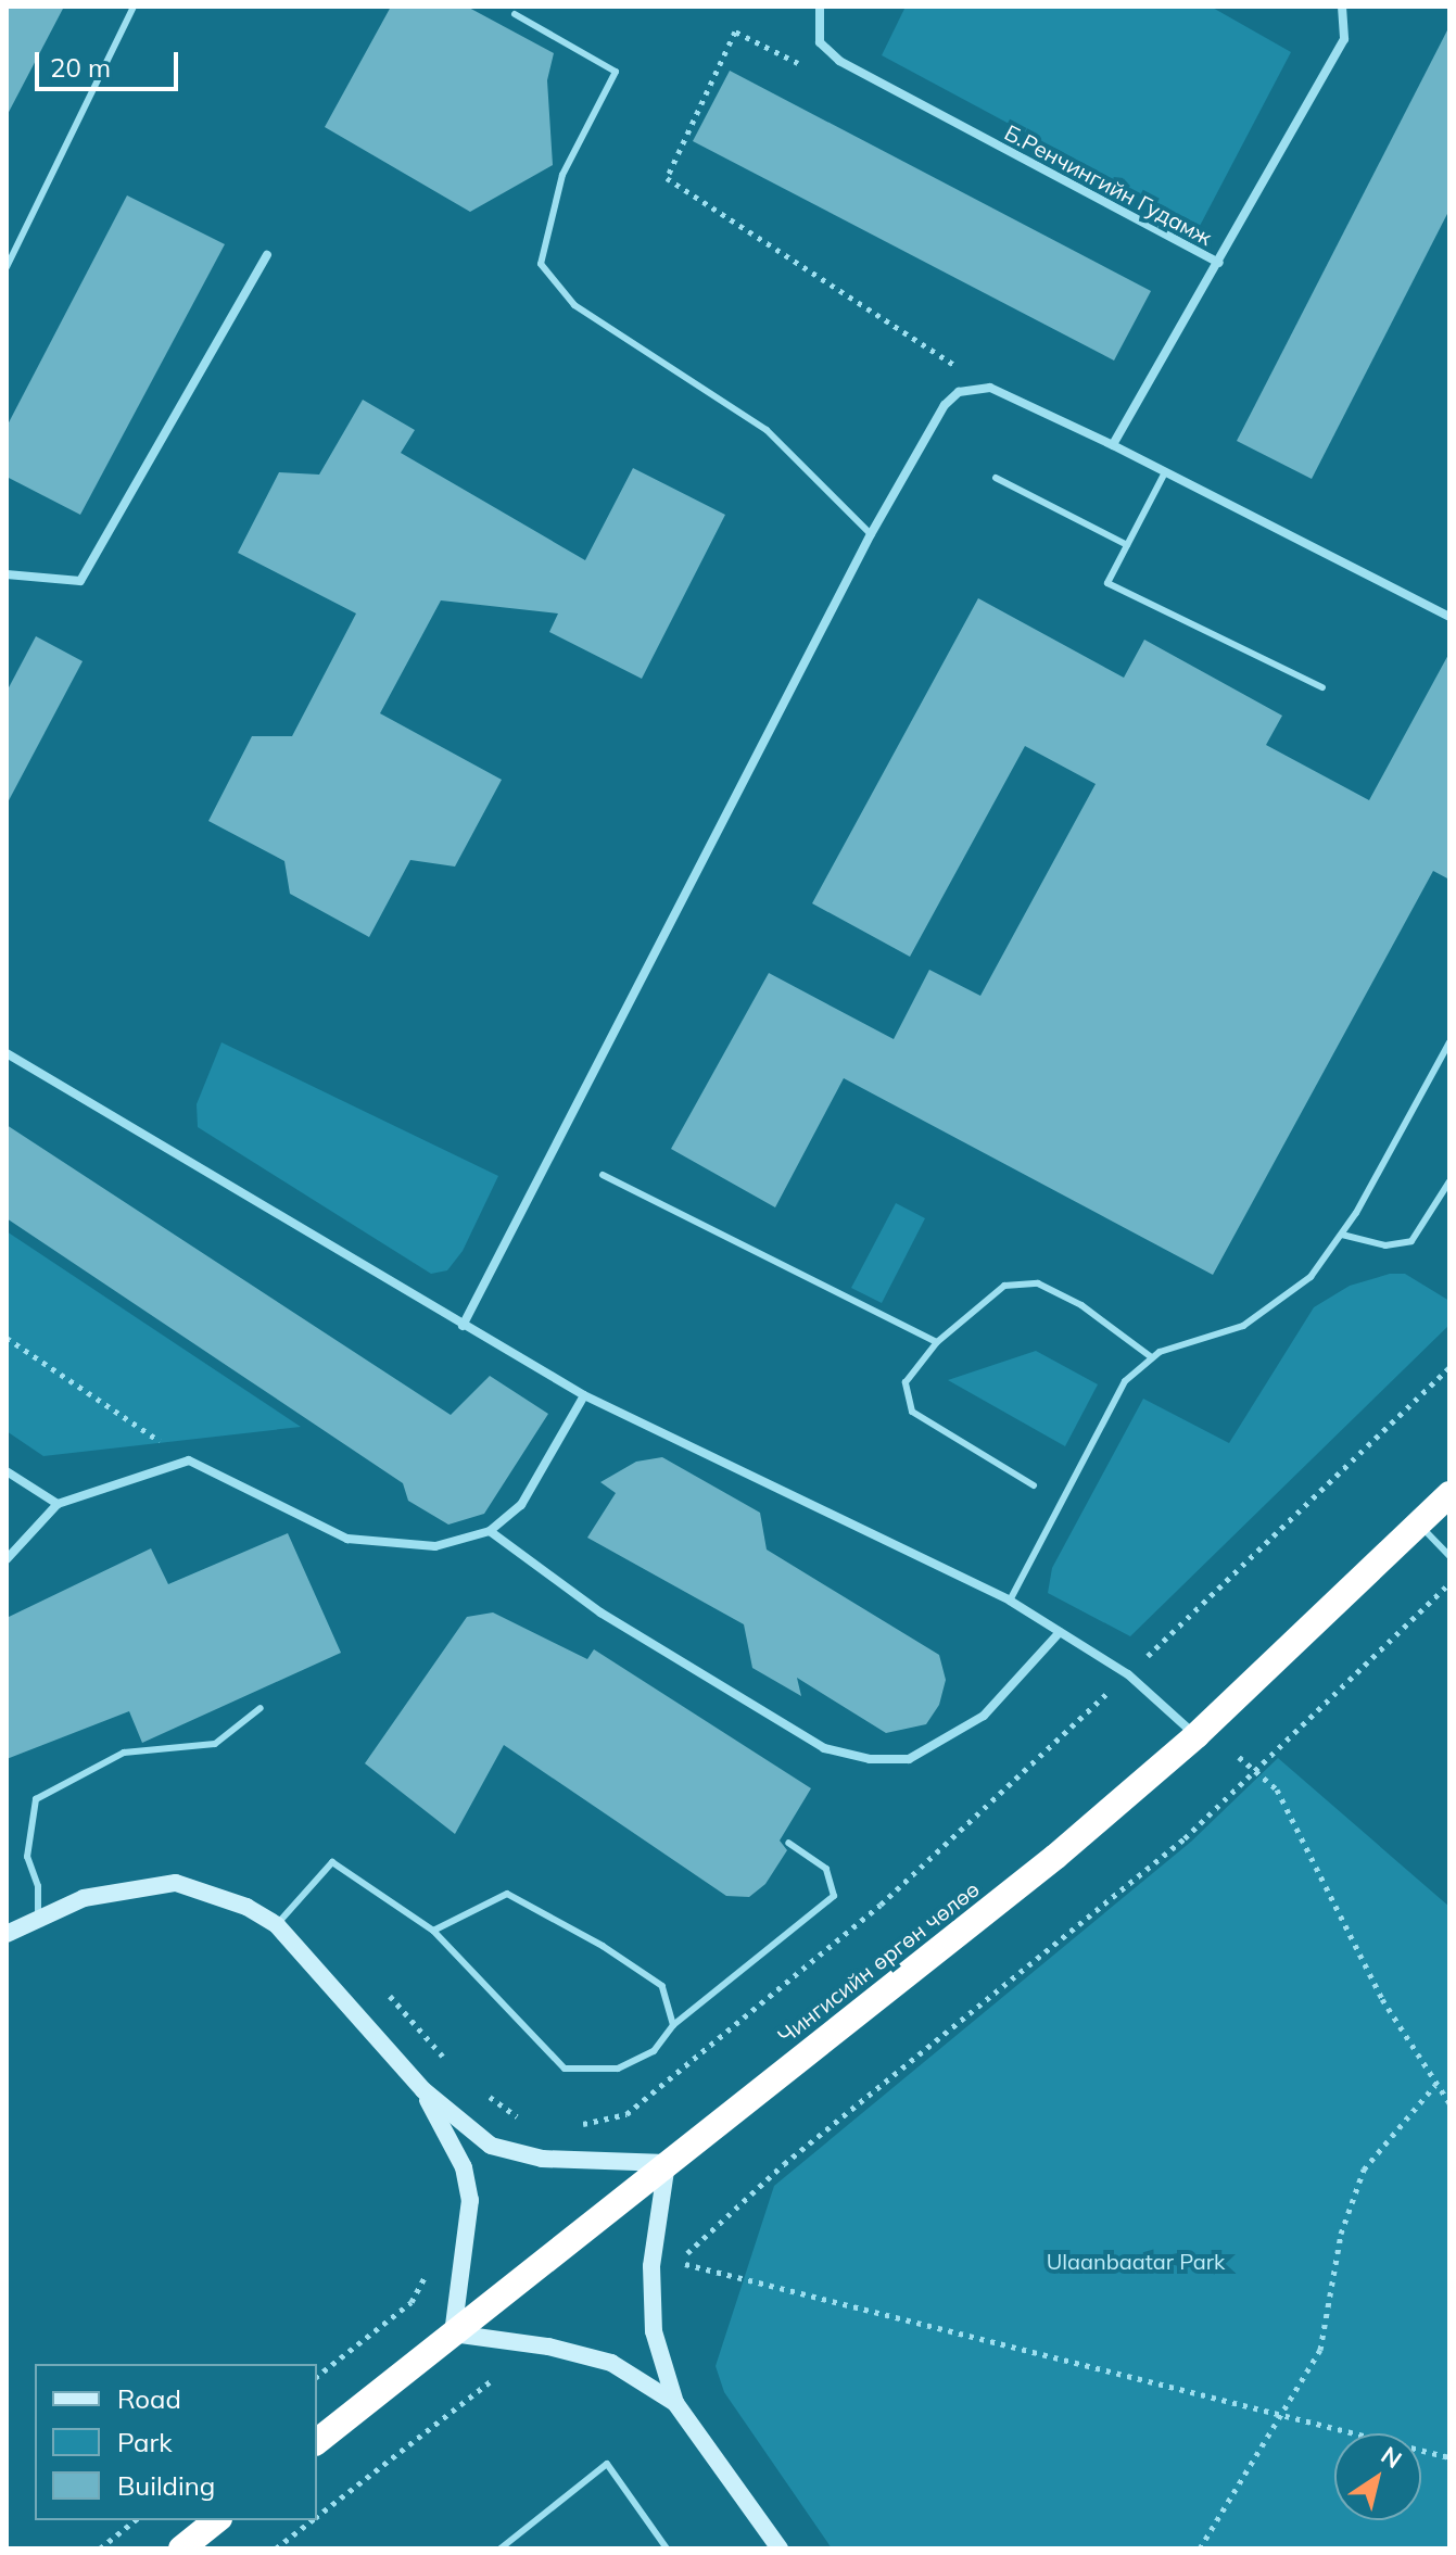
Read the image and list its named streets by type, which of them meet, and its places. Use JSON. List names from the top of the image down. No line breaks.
{"streets":{"highway":["Чингисийн өргөн чөлөө"],"street":["Б.Ренчингийн Гудамж"]},"parks":["Ulaanbaatar Park"],"legend":["Road","Park","Building"],"scale_bar":"20 m","north":"top right"}
